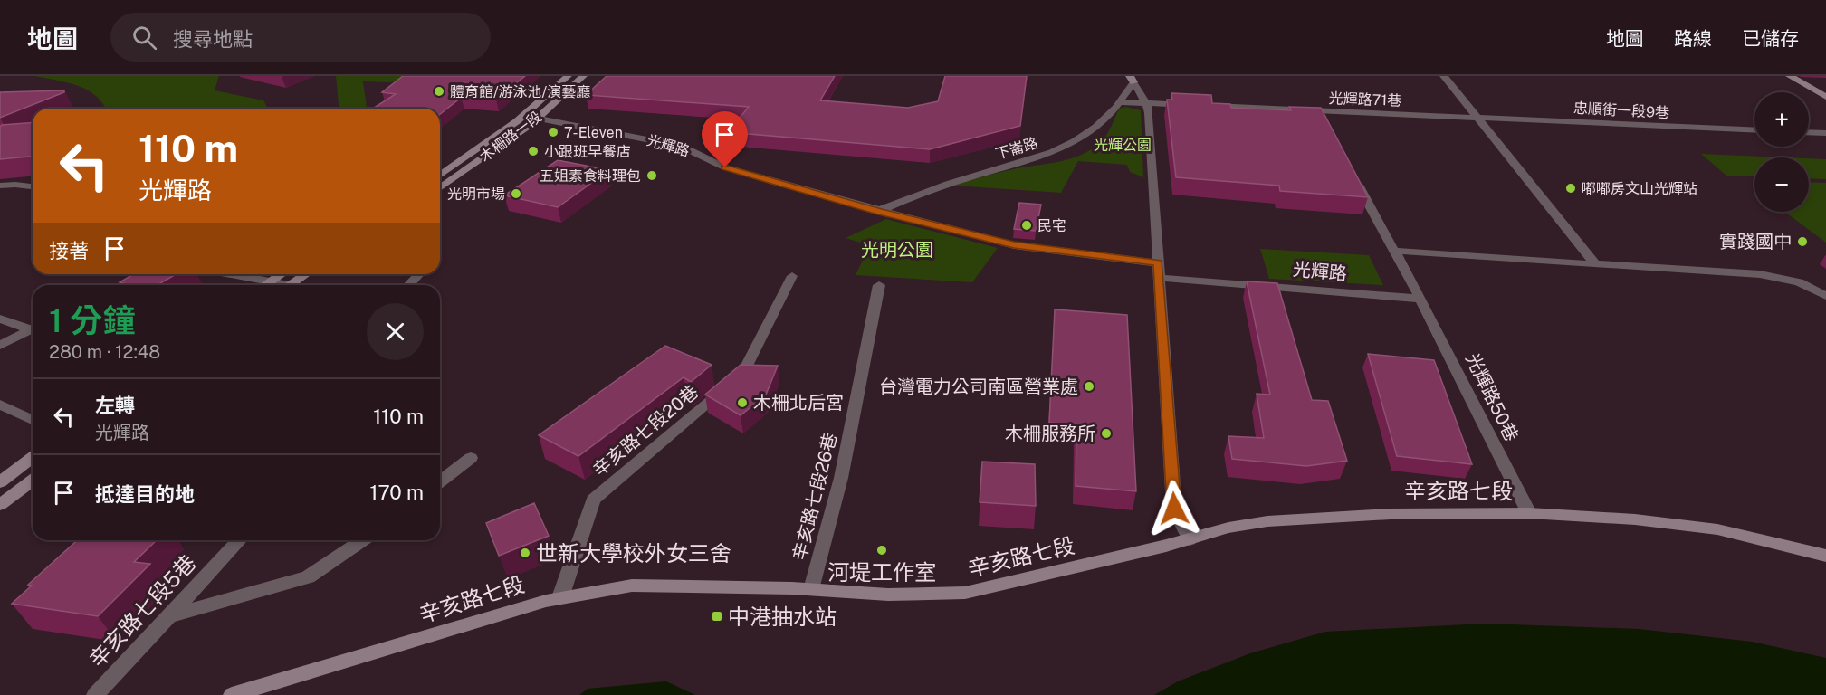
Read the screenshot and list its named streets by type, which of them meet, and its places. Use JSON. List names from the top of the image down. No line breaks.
{"streets":{"main road":["木柵路一段","辛亥路七段"],"street":["光輝路71巷","忠順街一段9巷","光輝路","下崙路","光輝路50巷","辛亥路七段20巷","辛亥路七段26巷","辛亥路七段5巷"]},"crossings":[["光輝路71巷","忠順街一段9巷"],["光輝路71巷","下崙路"],["木柵路一段","光輝路"],["光輝路","下崙路"],["光輝路","光輝路50巷"],["光輝路50巷","辛亥路七段"],["辛亥路七段20巷","辛亥路七段"],["辛亥路七段","辛亥路七段26巷"]],"parks":["光輝公園","光明公園"],"places":{"other":["體育館/游泳池/演藝廳","7-Eleven","小跟班早餐店","五姐素食料理包","嘟嘟房文山光輝站","光明市場","民宅","實踐國中","台灣電力公司南區營業處","木柵北后宮","木柵服務所","河堤工作室","世新大學校外女三舍"],"transit":["中港抽水站"]},"page":{"header":"地圖","search":"搜尋地點","nav":["地圖","路線","已儲存"],"map_buttons":["+","−"],"turn":["110 m","光輝路"],"then":"接著","heading":["1 分鐘","280 m · 12:48"],"list":[{"name":"左轉","note":"光輝路","value":"110 m"},{"name":"抵達目的地","value":"170 m"}]}}
